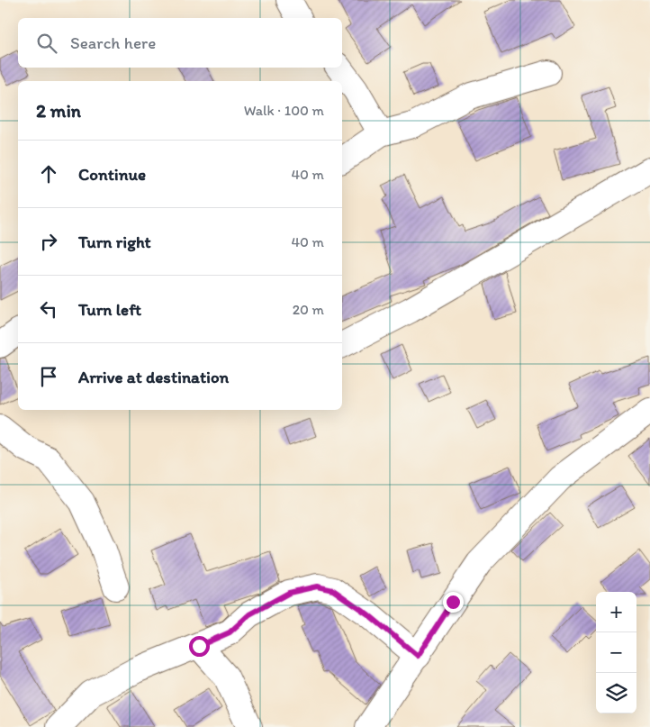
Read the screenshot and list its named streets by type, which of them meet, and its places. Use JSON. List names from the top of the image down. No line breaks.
{"page":{"search":"Search here","heading":["2 min","Walk · 100 m"],"list":[["Continue","40 m"],["Turn right","40 m"],["Turn left","20 m"],"Arrive at destination"],"map_buttons":["+","−"]}}
